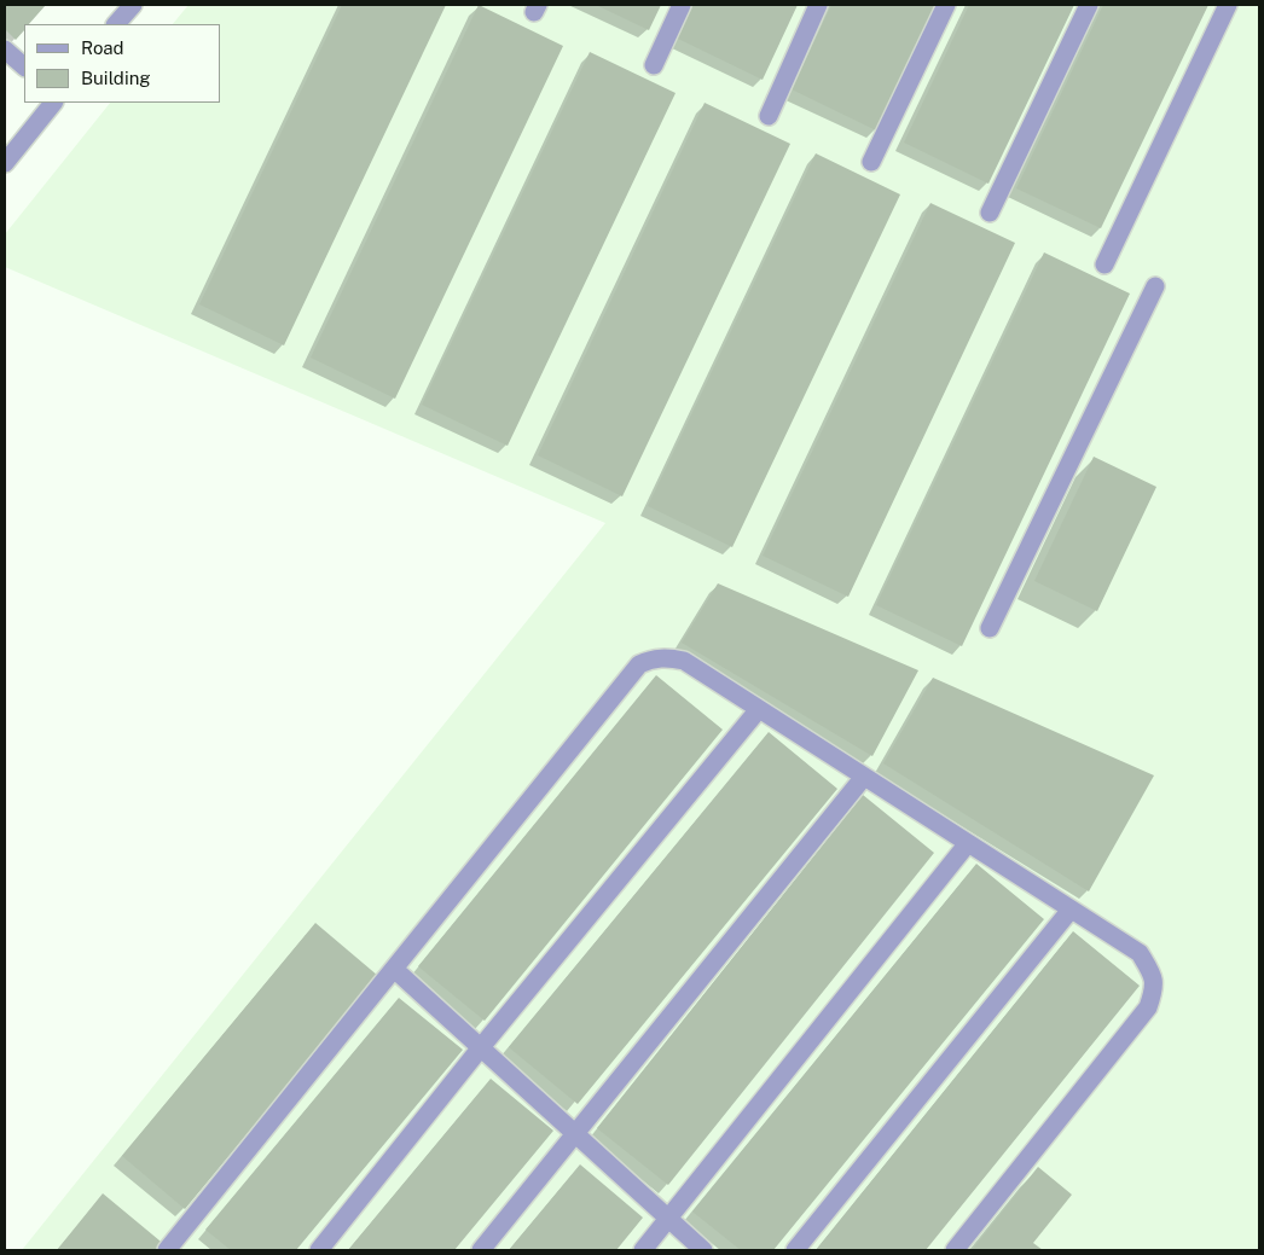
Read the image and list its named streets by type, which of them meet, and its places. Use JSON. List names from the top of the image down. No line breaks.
{"legend":["Road","Building"]}
